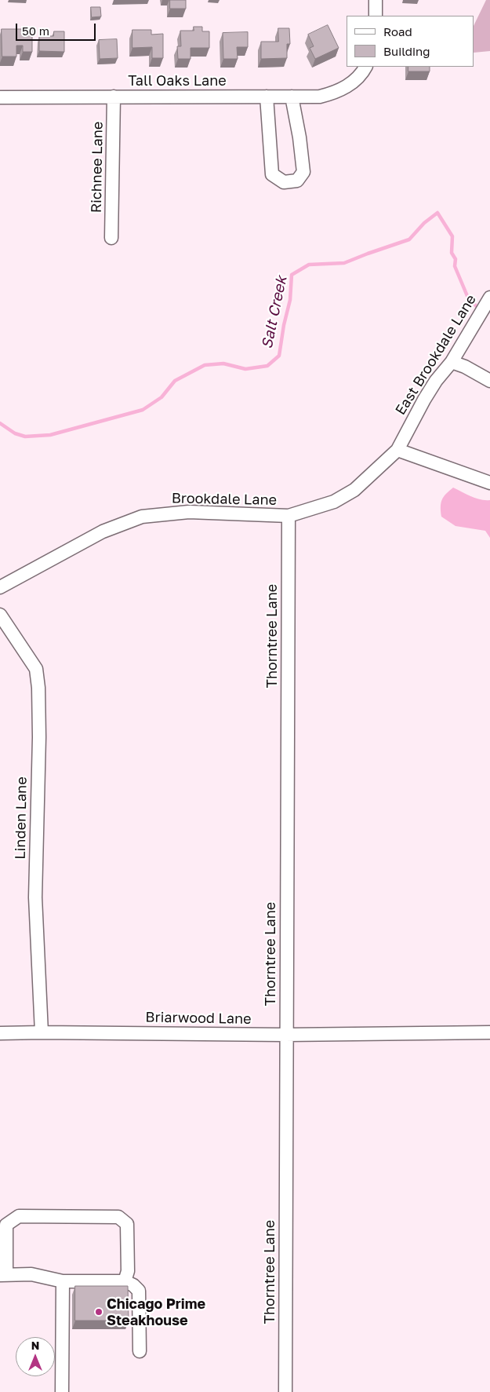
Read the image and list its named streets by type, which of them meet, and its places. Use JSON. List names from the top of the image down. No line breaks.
{"streets":{"street":["Tall Oaks Lane","Richnee Lane","East Brookdale Lane","Brookdale Lane","Thorntree Lane","Linden Lane","Briarwood Lane"]},"crossings":[["Tall Oaks Lane","Richnee Lane"],["East Brookdale Lane","Brookdale Lane"],["Brookdale Lane","Thorntree Lane"],["Thorntree Lane","Briarwood Lane"],["Linden Lane","Briarwood Lane"]],"water":["Salt Creek"],"places":["Chicago Prime Steakhouse"],"legend":["Road","Building"],"scale_bar":"50 m","north":"top"}
